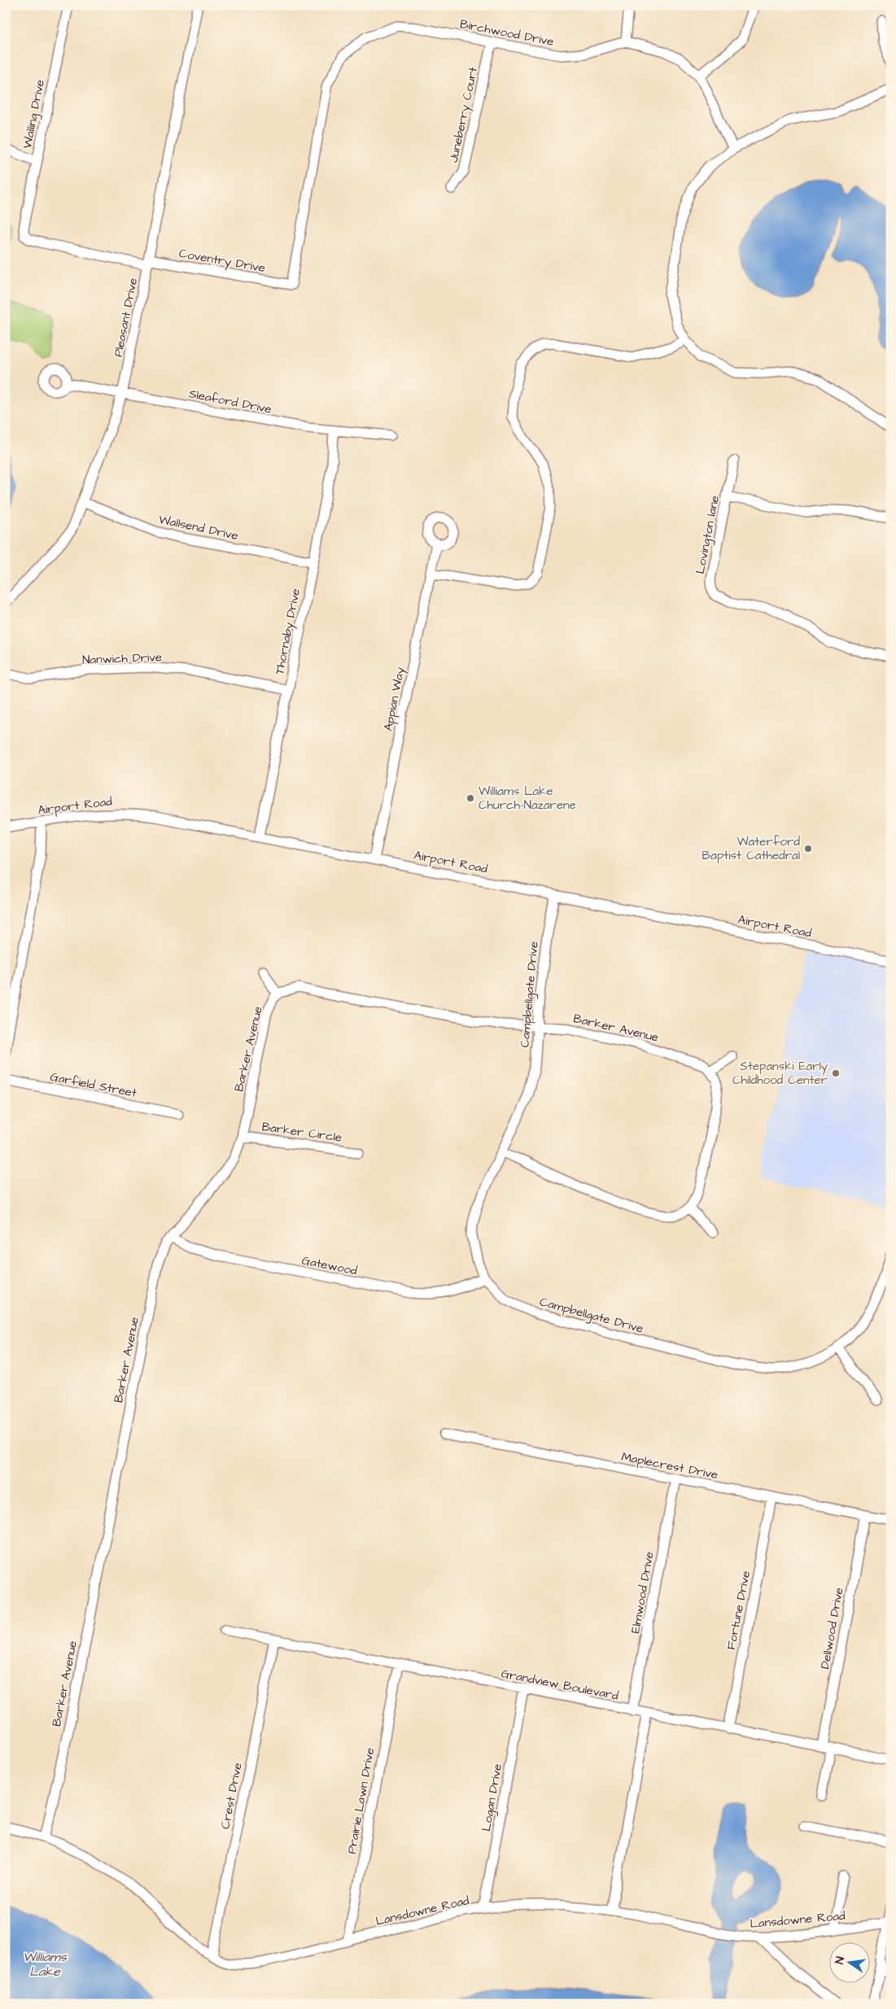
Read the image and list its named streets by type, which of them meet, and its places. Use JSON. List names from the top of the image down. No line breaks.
{"streets":{"street":["Birchwood Drive","Walling Drive","Juneberry Court","Coventry Drive","Pleasant Drive","Sleaford Drive","Wallsend Drive","Lovington lane","Thornaby Drive","Nanwich Drive","Appian Way","Airport Road","Campbellgate Drive","Barker Avenue","Garfield Street","Barker Circle","Gatewood","Maplecrest Drive","Elmwood Drive","Fortune Drive","Dellwood Drive","Grandview Boulevard","Crest Drive","Logan Drive","Prairie Lawn Drive","Lansdowne Road"]},"crossings":[["Birchwood Drive","Juneberry Court"],["Birchwood Drive","Coventry Drive"],["Walling Drive","Coventry Drive"],["Coventry Drive","Pleasant Drive"],["Pleasant Drive","Sleaford Drive"],["Pleasant Drive","Wallsend Drive"],["Sleaford Drive","Thornaby Drive"],["Wallsend Drive","Thornaby Drive"],["Thornaby Drive","Nanwich Drive"],["Thornaby Drive","Airport Road"],["Appian Way","Airport Road"],["Airport Road","Campbellgate Drive"],["Campbellgate Drive","Barker Avenue"],["Campbellgate Drive","Gatewood"],["Barker Avenue","Barker Circle"],["Barker Avenue","Gatewood"],["Barker Avenue","Lansdowne Road"],["Maplecrest Drive","Elmwood Drive"],["Maplecrest Drive","Fortune Drive"],["Maplecrest Drive","Dellwood Drive"],["Elmwood Drive","Grandview Boulevard"],["Fortune Drive","Grandview Boulevard"],["Dellwood Drive","Grandview Boulevard"],["Grandview Boulevard","Crest Drive"],["Grandview Boulevard","Logan Drive"],["Grandview Boulevard","Prairie Lawn Drive"],["Crest Drive","Lansdowne Road"],["Logan Drive","Lansdowne Road"],["Prairie Lawn Drive","Lansdowne Road"]],"water":["Williams Lake"],"places":["Williams Lake Church-Nazarene","Waterford Baptist Cathedral","Stepanski Early Childhood Center"],"north":"left"}
